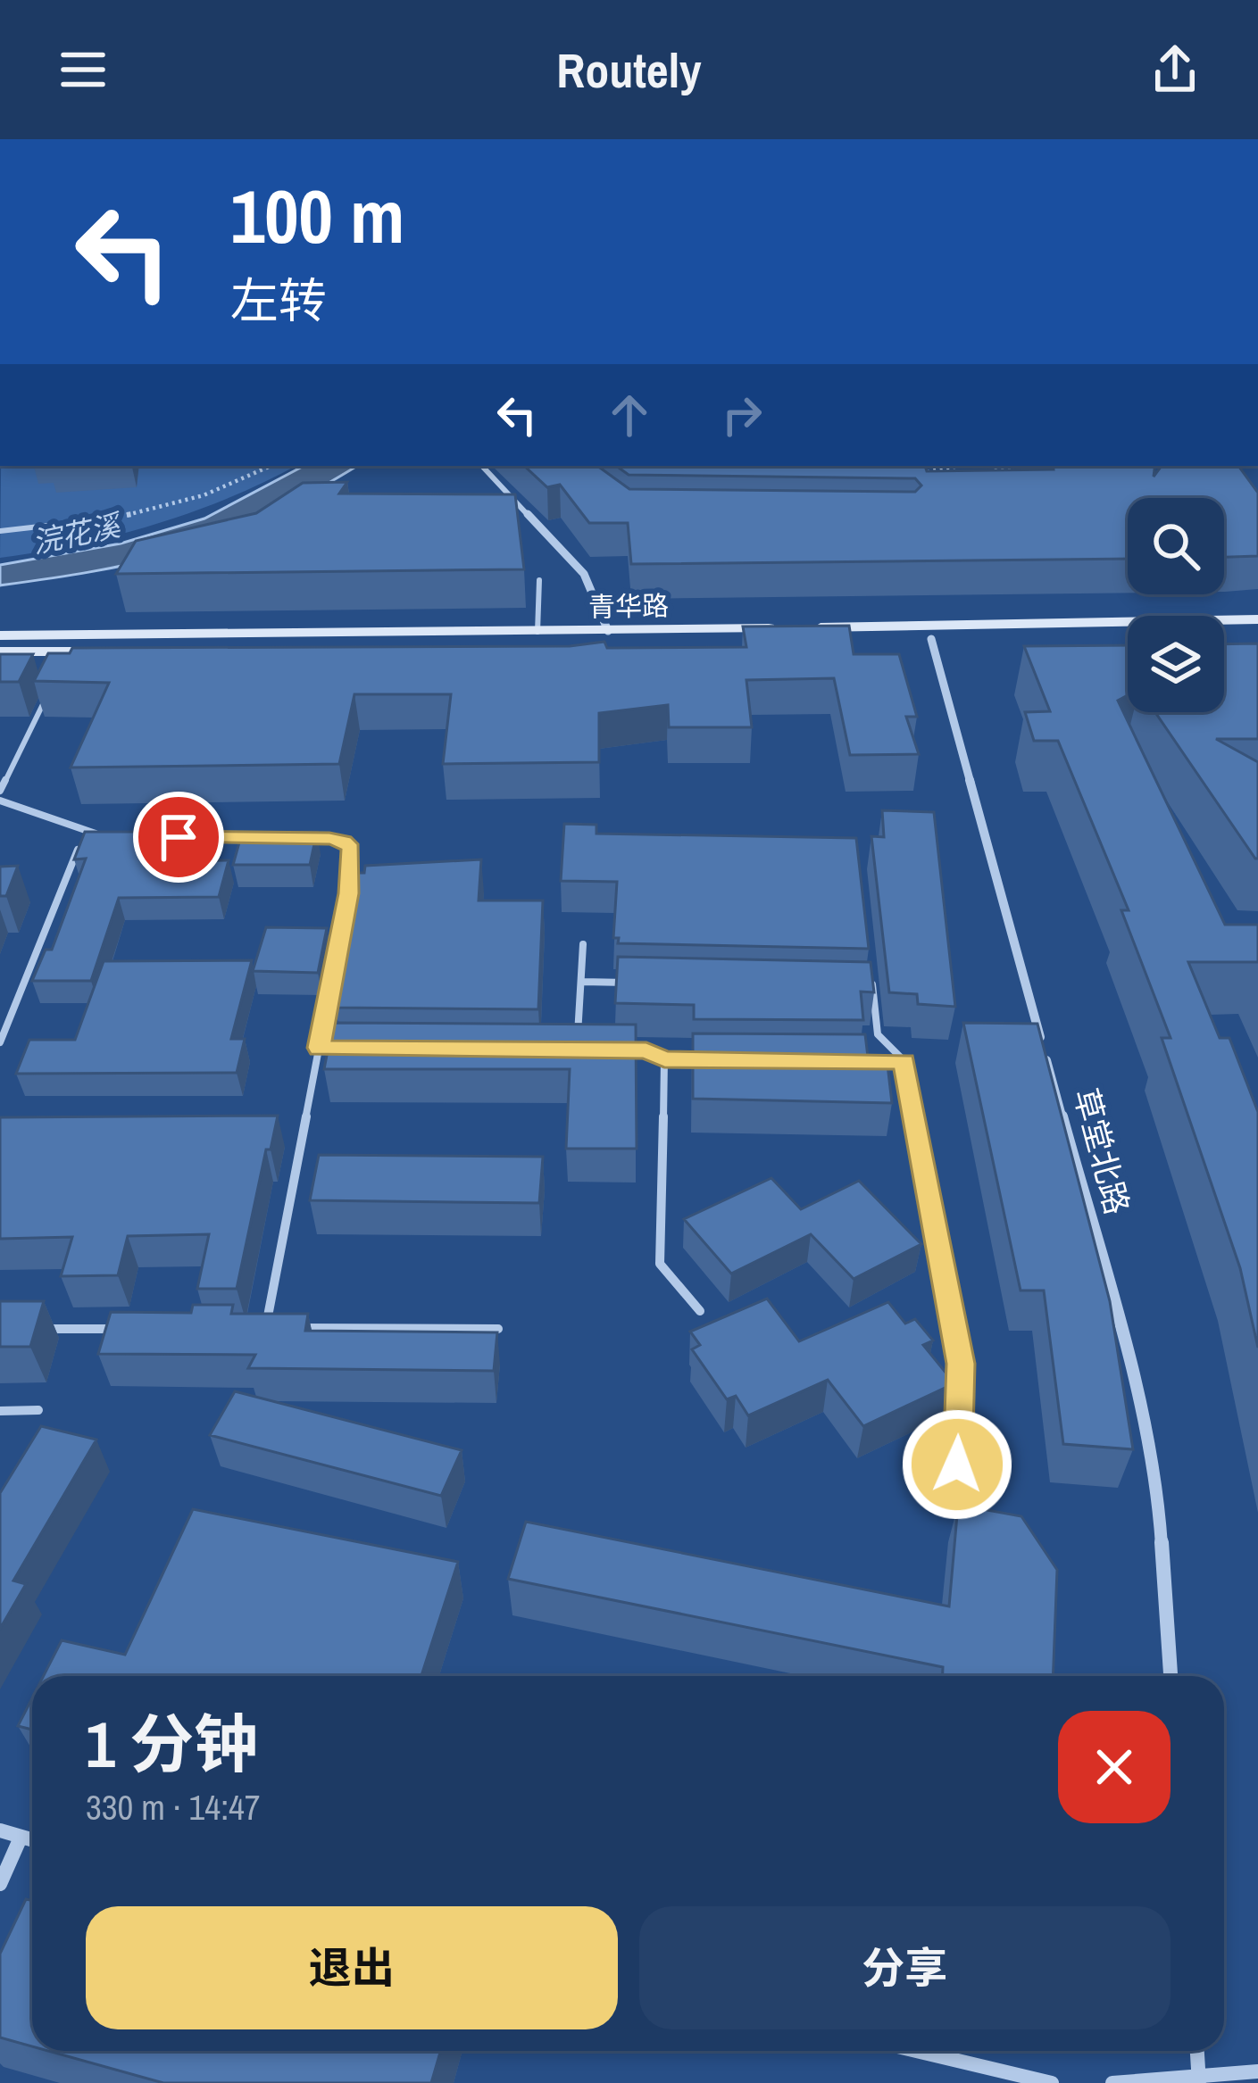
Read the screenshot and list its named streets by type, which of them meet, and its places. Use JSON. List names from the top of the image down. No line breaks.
{"streets":{"main road":["青华路"],"street":["草堂北路"]},"water":["浣花溪"],"page":{"header":"Routely","turn":["100 m","左转"],"heading":["1 分钟","330 m · 14:47"],"buttons":["退出","分享"]}}
